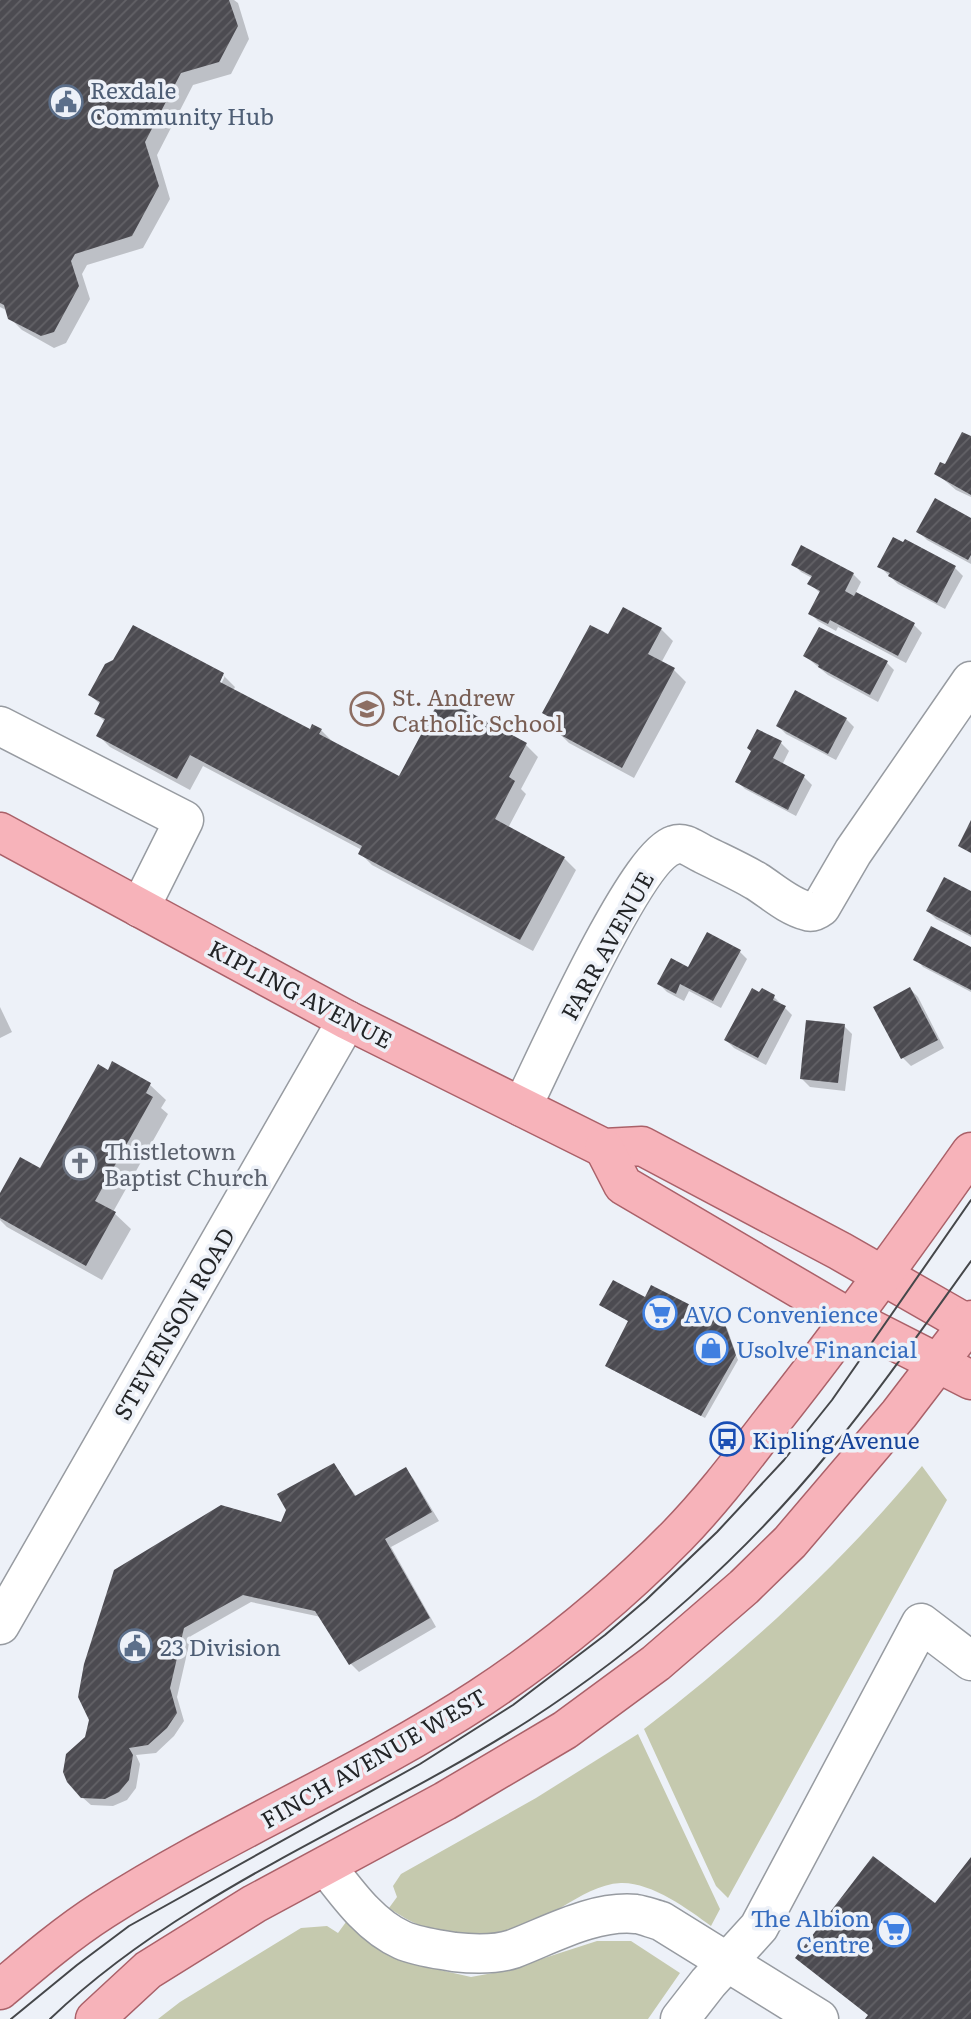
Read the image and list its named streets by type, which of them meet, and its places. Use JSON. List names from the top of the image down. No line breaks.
{"streets":{"main road":["KIPLING AVENUE","FINCH AVENUE WEST"],"street":["FARR AVENUE","STEVENSON ROAD"]},"crossings":[["FARR AVENUE","KIPLING AVENUE"],["KIPLING AVENUE","STEVENSON ROAD"],["KIPLING AVENUE","FINCH AVENUE WEST"]],"places":{"public building":["Rexdale Community Hub","23 Division"],"school or university":["St. Andrew Catholic School"],"church":["Thistletown Baptist Church"],"supermarket":["AVO Convenience","The Albion Centre"],"shop":["Usolve Financial"],"bus stop":["Kipling Avenue"]}}
